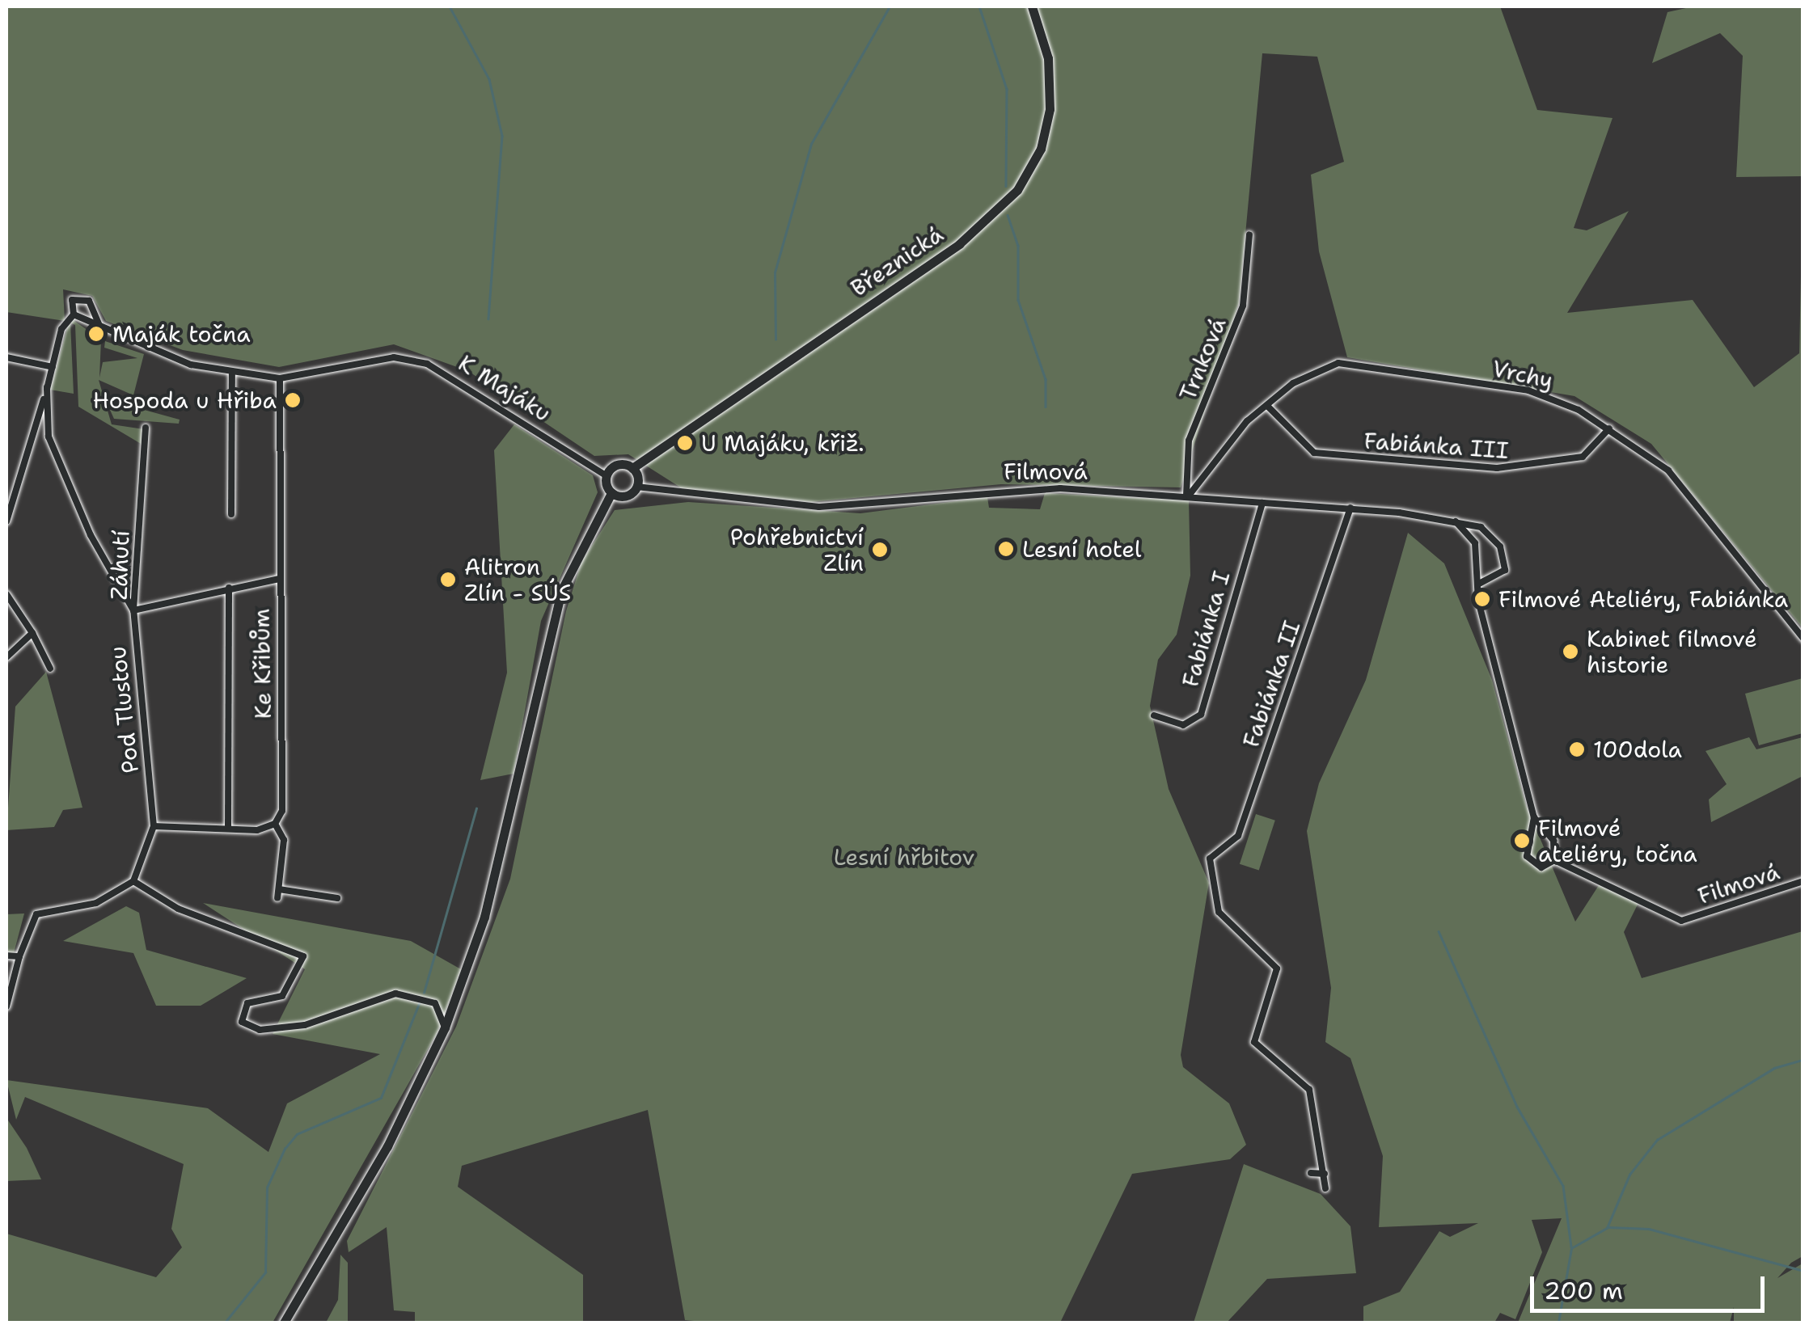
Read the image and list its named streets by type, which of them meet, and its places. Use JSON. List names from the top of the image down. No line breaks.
{"streets":{"main road":["Březnická"],"street":["Trnková","Vrchy","K Majáku","Fabiánka III","Filmová","Záhutí","Fabiánka I","Ke Křibům","Fabiánka II","Pod Tlustou"]},"crossings":[["Březnická","K Majáku"],["Březnická","Filmová"],["Trnková","Vrchy"],["Trnková","Filmová"],["Vrchy","Fabiánka III"],["Vrchy","Filmová"],["K Majáku","Filmová"],["K Majáku","Ke Křibům"],["Filmová","Fabiánka I"],["Filmová","Fabiánka II"],["Záhutí","Ke Křibům"],["Záhutí","Pod Tlustou"]],"parks":["Lesní hřbitov"],"places":["Maják točna","Hospoda u Hřiba","U Majáku, křiž.","Lesní hotel","Pohřebnictví Zlín","Alitron Zlín - SÚS","Filmové Ateliéry, Fabiánka","Kabinet filmové historie","100dola","Filmové ateliéry, točna"],"scale_bar":"200 m"}
